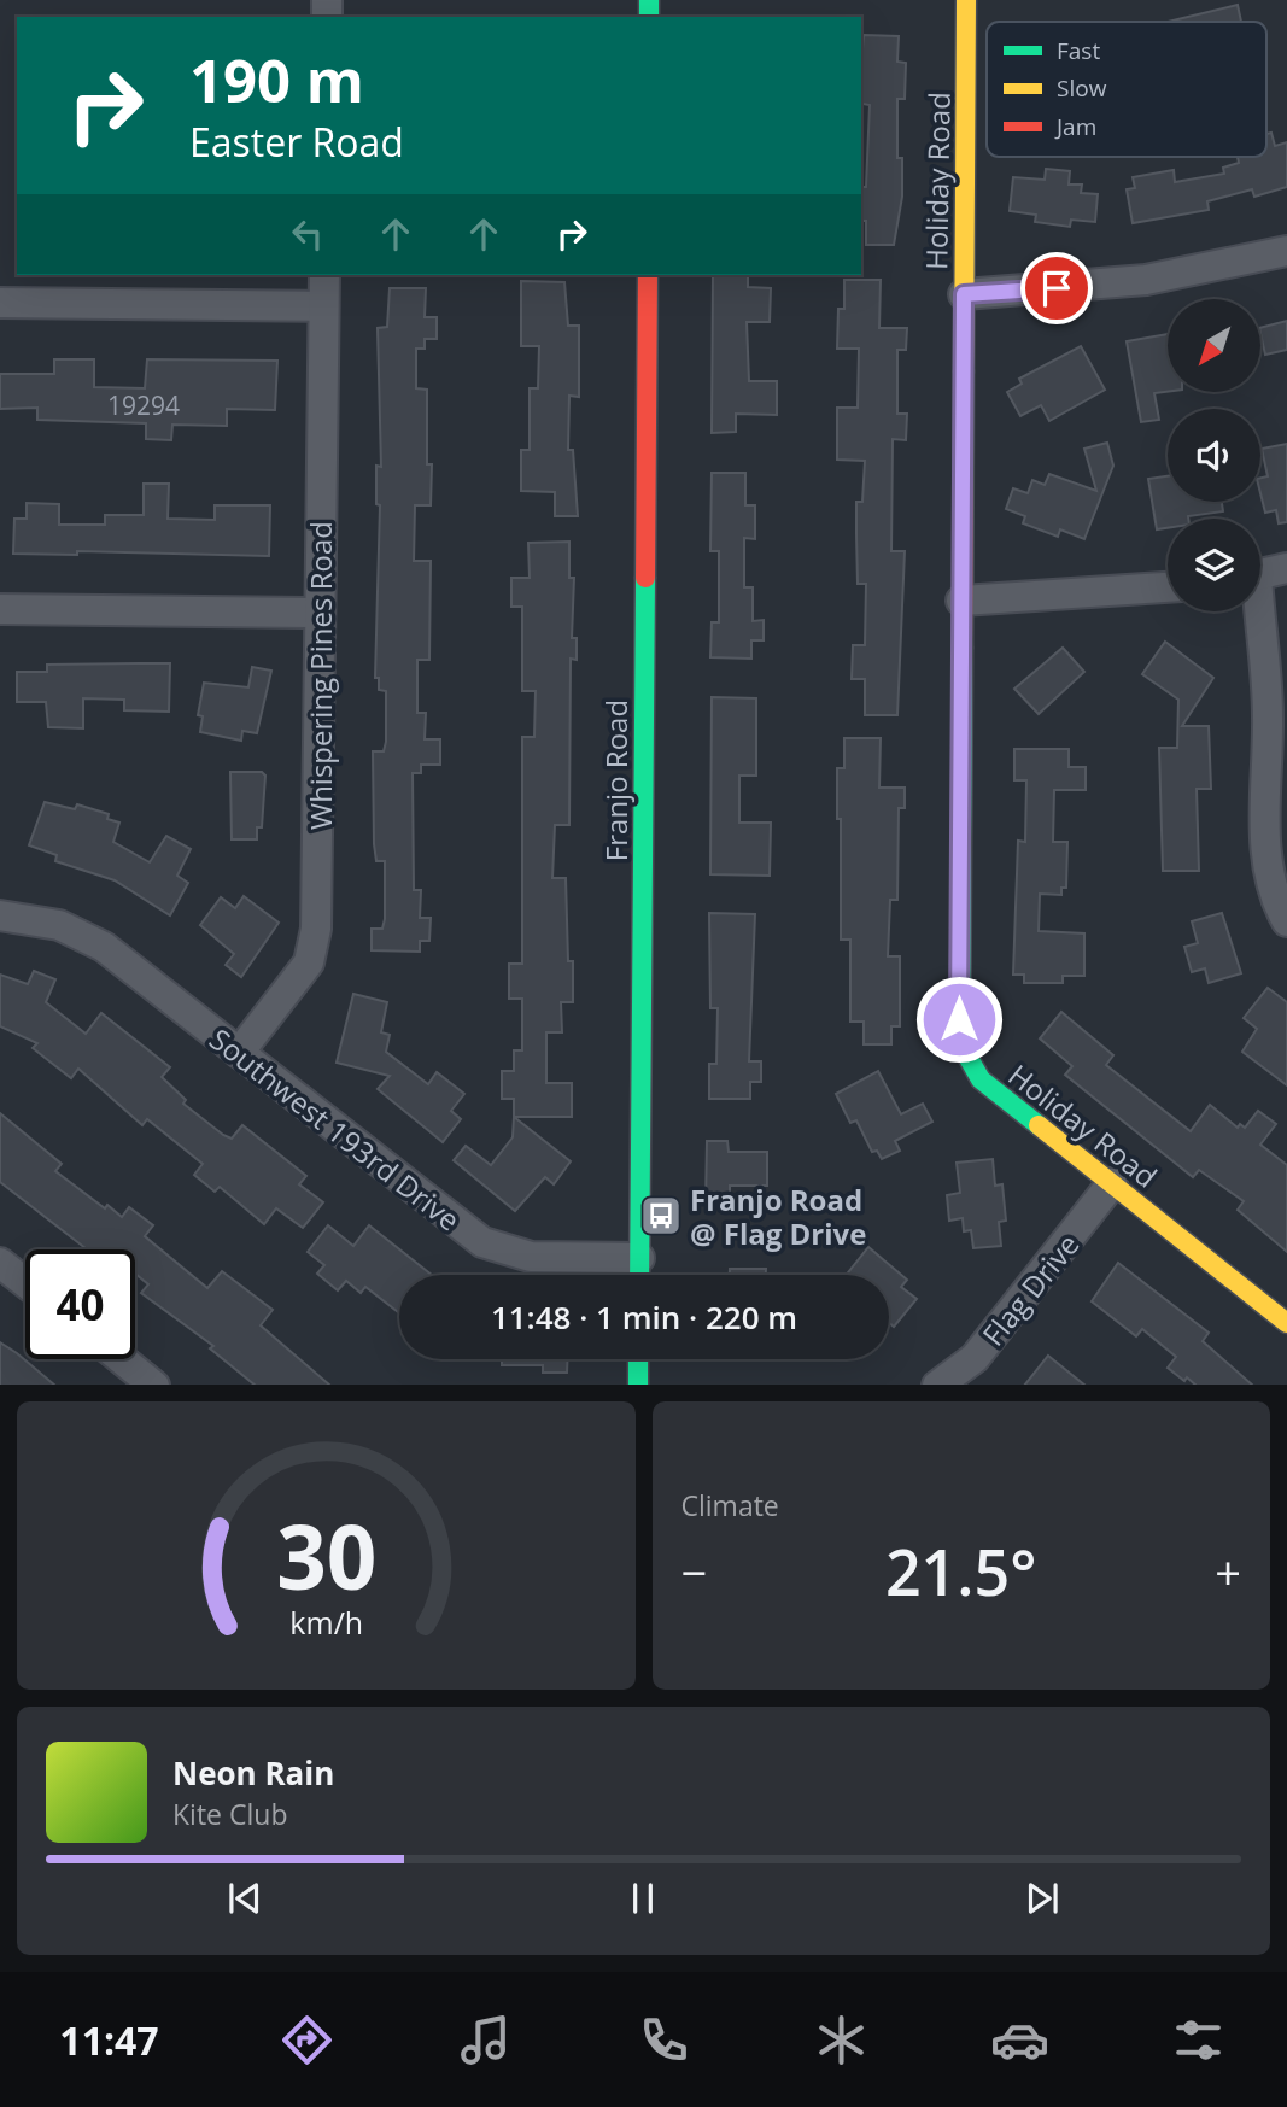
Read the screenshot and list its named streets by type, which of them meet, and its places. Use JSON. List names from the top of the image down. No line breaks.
{"streets":{"street":["Holiday Road","Whispering Pines Road","Franjo Road","Southwest 193rd Drive","Flag Drive"]},"crossings":[["Holiday Road","Flag Drive"],["Whispering Pines Road","Southwest 193rd Drive"],["Franjo Road","Southwest 193rd Drive"]],"places":{"bus stop":["Franjo Road @ Flag Drive"]},"house_numbers":["19294"],"legend":["Fast","Slow","Jam"],"north":"bottom left","page":{"turn":["190 m","Easter Road"],"limit":"40","trip":"11:48 · 1 min · 220 m","tile":"Climate","heat":["−","21.5°","+"],"song":["Neon Rain","Kite Club"],"tabs":"11:47","gauge":["30","km/h"]}}
